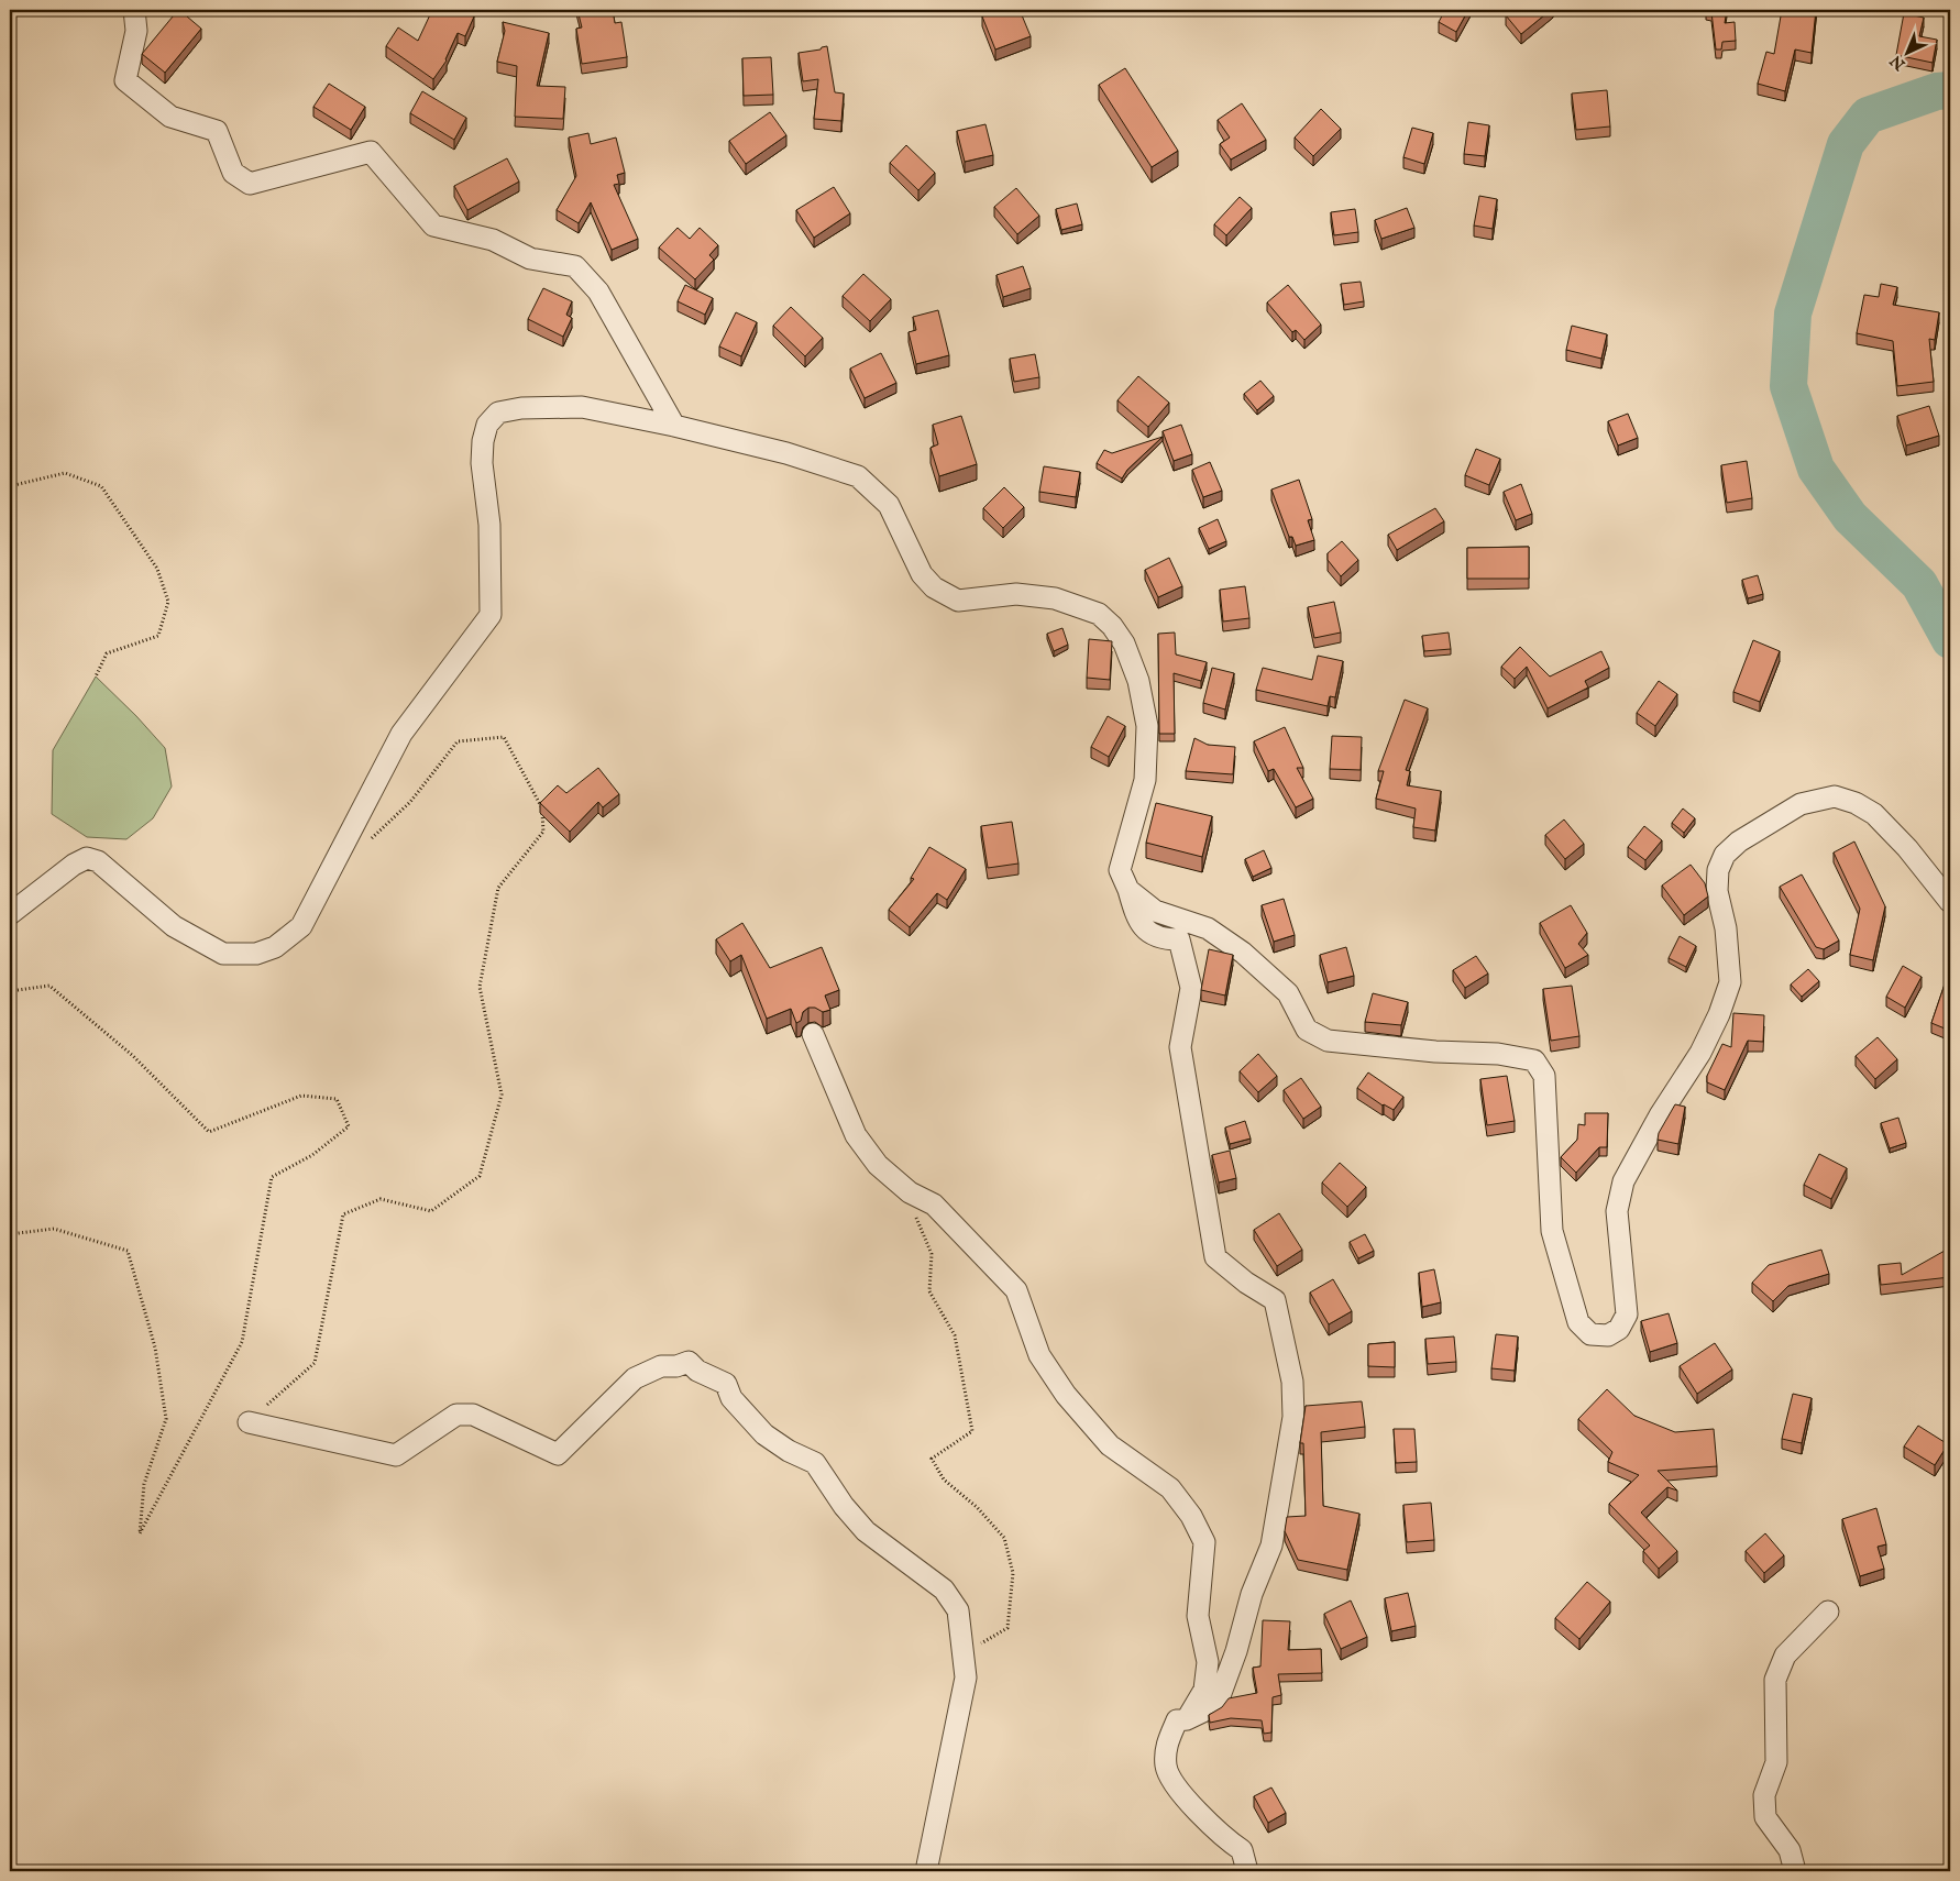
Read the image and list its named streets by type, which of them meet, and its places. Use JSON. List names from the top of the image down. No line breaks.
{"north":"bottom left"}
